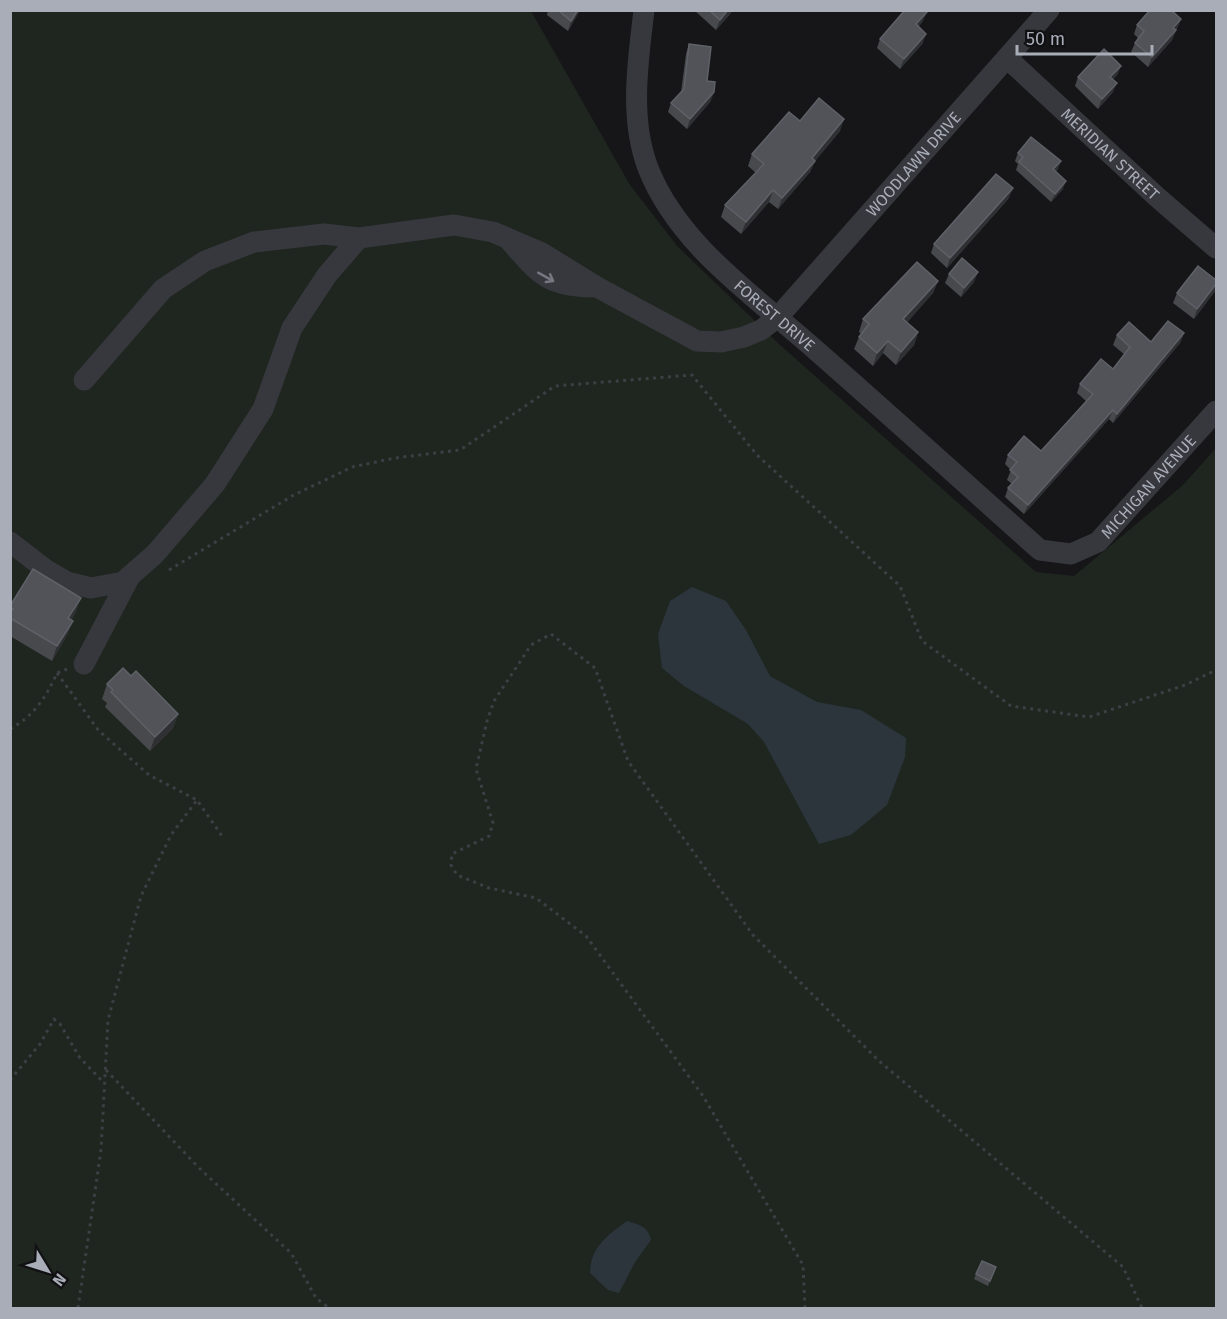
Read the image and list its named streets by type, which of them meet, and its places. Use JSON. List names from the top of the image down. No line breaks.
{"streets":{"street":["MERIDIAN STREET","WOODLAWN DRIVE","FOREST DRIVE","MICHIGAN AVENUE"]},"crossings":[["MERIDIAN STREET","WOODLAWN DRIVE"],["WOODLAWN DRIVE","FOREST DRIVE"],["FOREST DRIVE","MICHIGAN AVENUE"]],"scale_bar":"50 m","north":"bottom right"}
